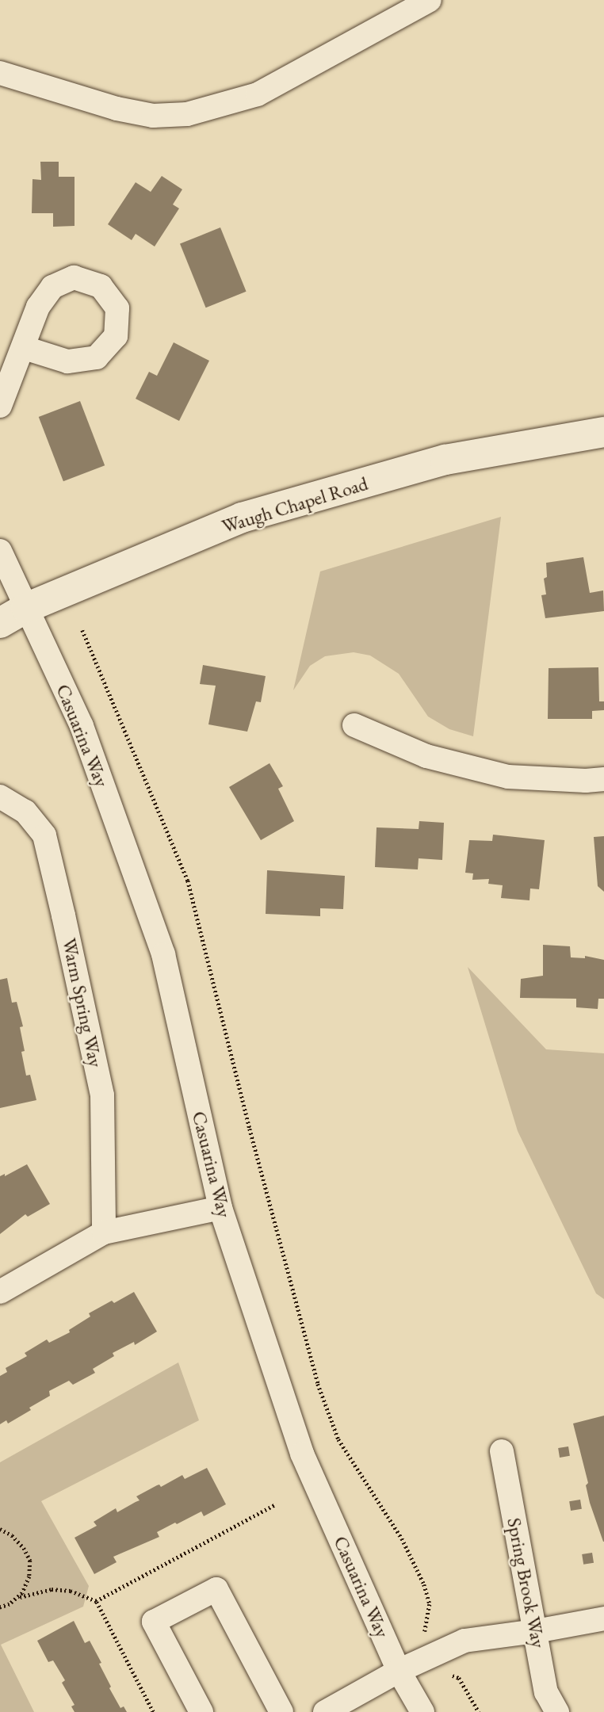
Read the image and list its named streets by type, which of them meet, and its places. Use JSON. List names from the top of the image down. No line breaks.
{"streets":{"main road":["Waugh Chapel Road"],"street":["Casuarina Way","Warm Spring Way","Spring Brook Way"]},"crossings":[["Waugh Chapel Road","Casuarina Way"]]}
